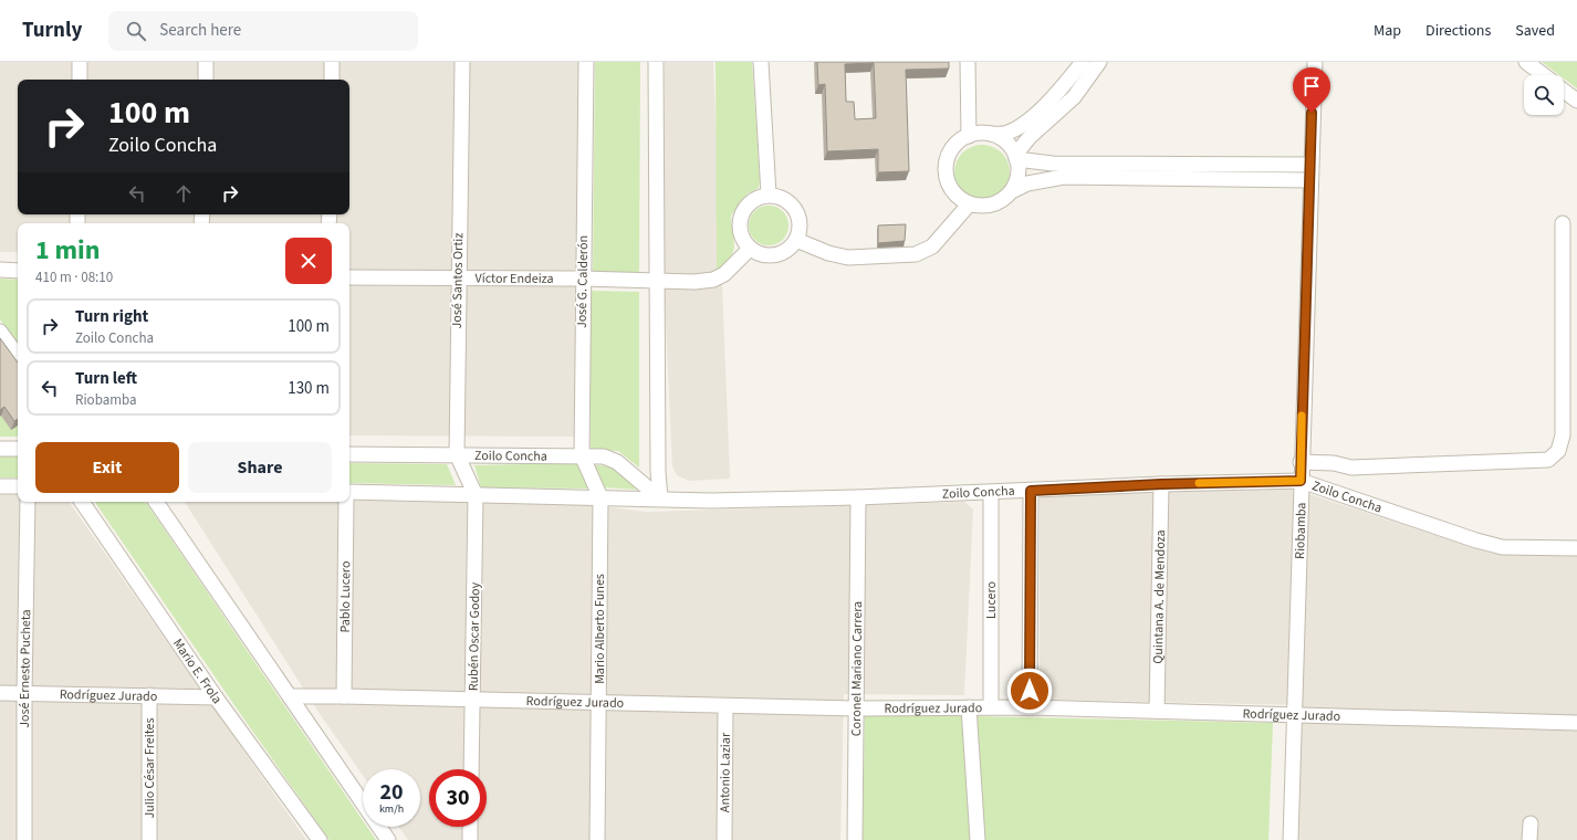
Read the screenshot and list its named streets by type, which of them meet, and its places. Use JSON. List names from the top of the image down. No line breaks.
{"streets":{"street":["Víctor Endeiza","José Santos Ortiz","José G. Calderón","Zoilo Concha","Riobamba","Pablo Lucero","Quintana A. de Mendoza","Lucero","Mario Alberto Funes","Rubén Oscar Godoy","José Ernesto Pucheta","Coronel Mariano Carrera","Mario E. Frola","Rodríguez Jurado","Julio César Freites","Antonio Laziar"]},"crossings":[["Víctor Endeiza","José Santos Ortiz"],["Víctor Endeiza","José G. Calderón"],["José Santos Ortiz","Zoilo Concha"],["José Santos Ortiz","Rubén Oscar Godoy"],["José G. Calderón","Zoilo Concha"],["José G. Calderón","Mario Alberto Funes"],["Zoilo Concha","Riobamba"],["Zoilo Concha","Quintana A. de Mendoza"],["Zoilo Concha","Lucero"],["Zoilo Concha","Mario Alberto Funes"],["Zoilo Concha","Rubén Oscar Godoy"],["Zoilo Concha","Coronel Mariano Carrera"],["Riobamba","Rodríguez Jurado"],["Pablo Lucero","Rodríguez Jurado"],["Quintana A. de Mendoza","Rodríguez Jurado"],["Lucero","Rodríguez Jurado"],["Mario Alberto Funes","Rodríguez Jurado"],["Rubén Oscar Godoy","Rodríguez Jurado"],["José Ernesto Pucheta","Rodríguez Jurado"],["Coronel Mariano Carrera","Rodríguez Jurado"],["Mario E. Frola","Rodríguez Jurado"],["Rodríguez Jurado","Julio César Freites"],["Rodríguez Jurado","Antonio Laziar"]],"page":{"header":"Turnly","search":"Search here","nav":["Map","Directions","Saved"],"turn":["100 m","Zoilo Concha"],"heading":["1 min","410 m · 08:10"],"list":[{"name":"Turn right","note":"Zoilo Concha","value":"100 m"},{"name":"Turn left","note":"Riobamba","value":"130 m"}],"buttons":["Exit","Share"],"speed":"20 km/h","limit":"30"}}
